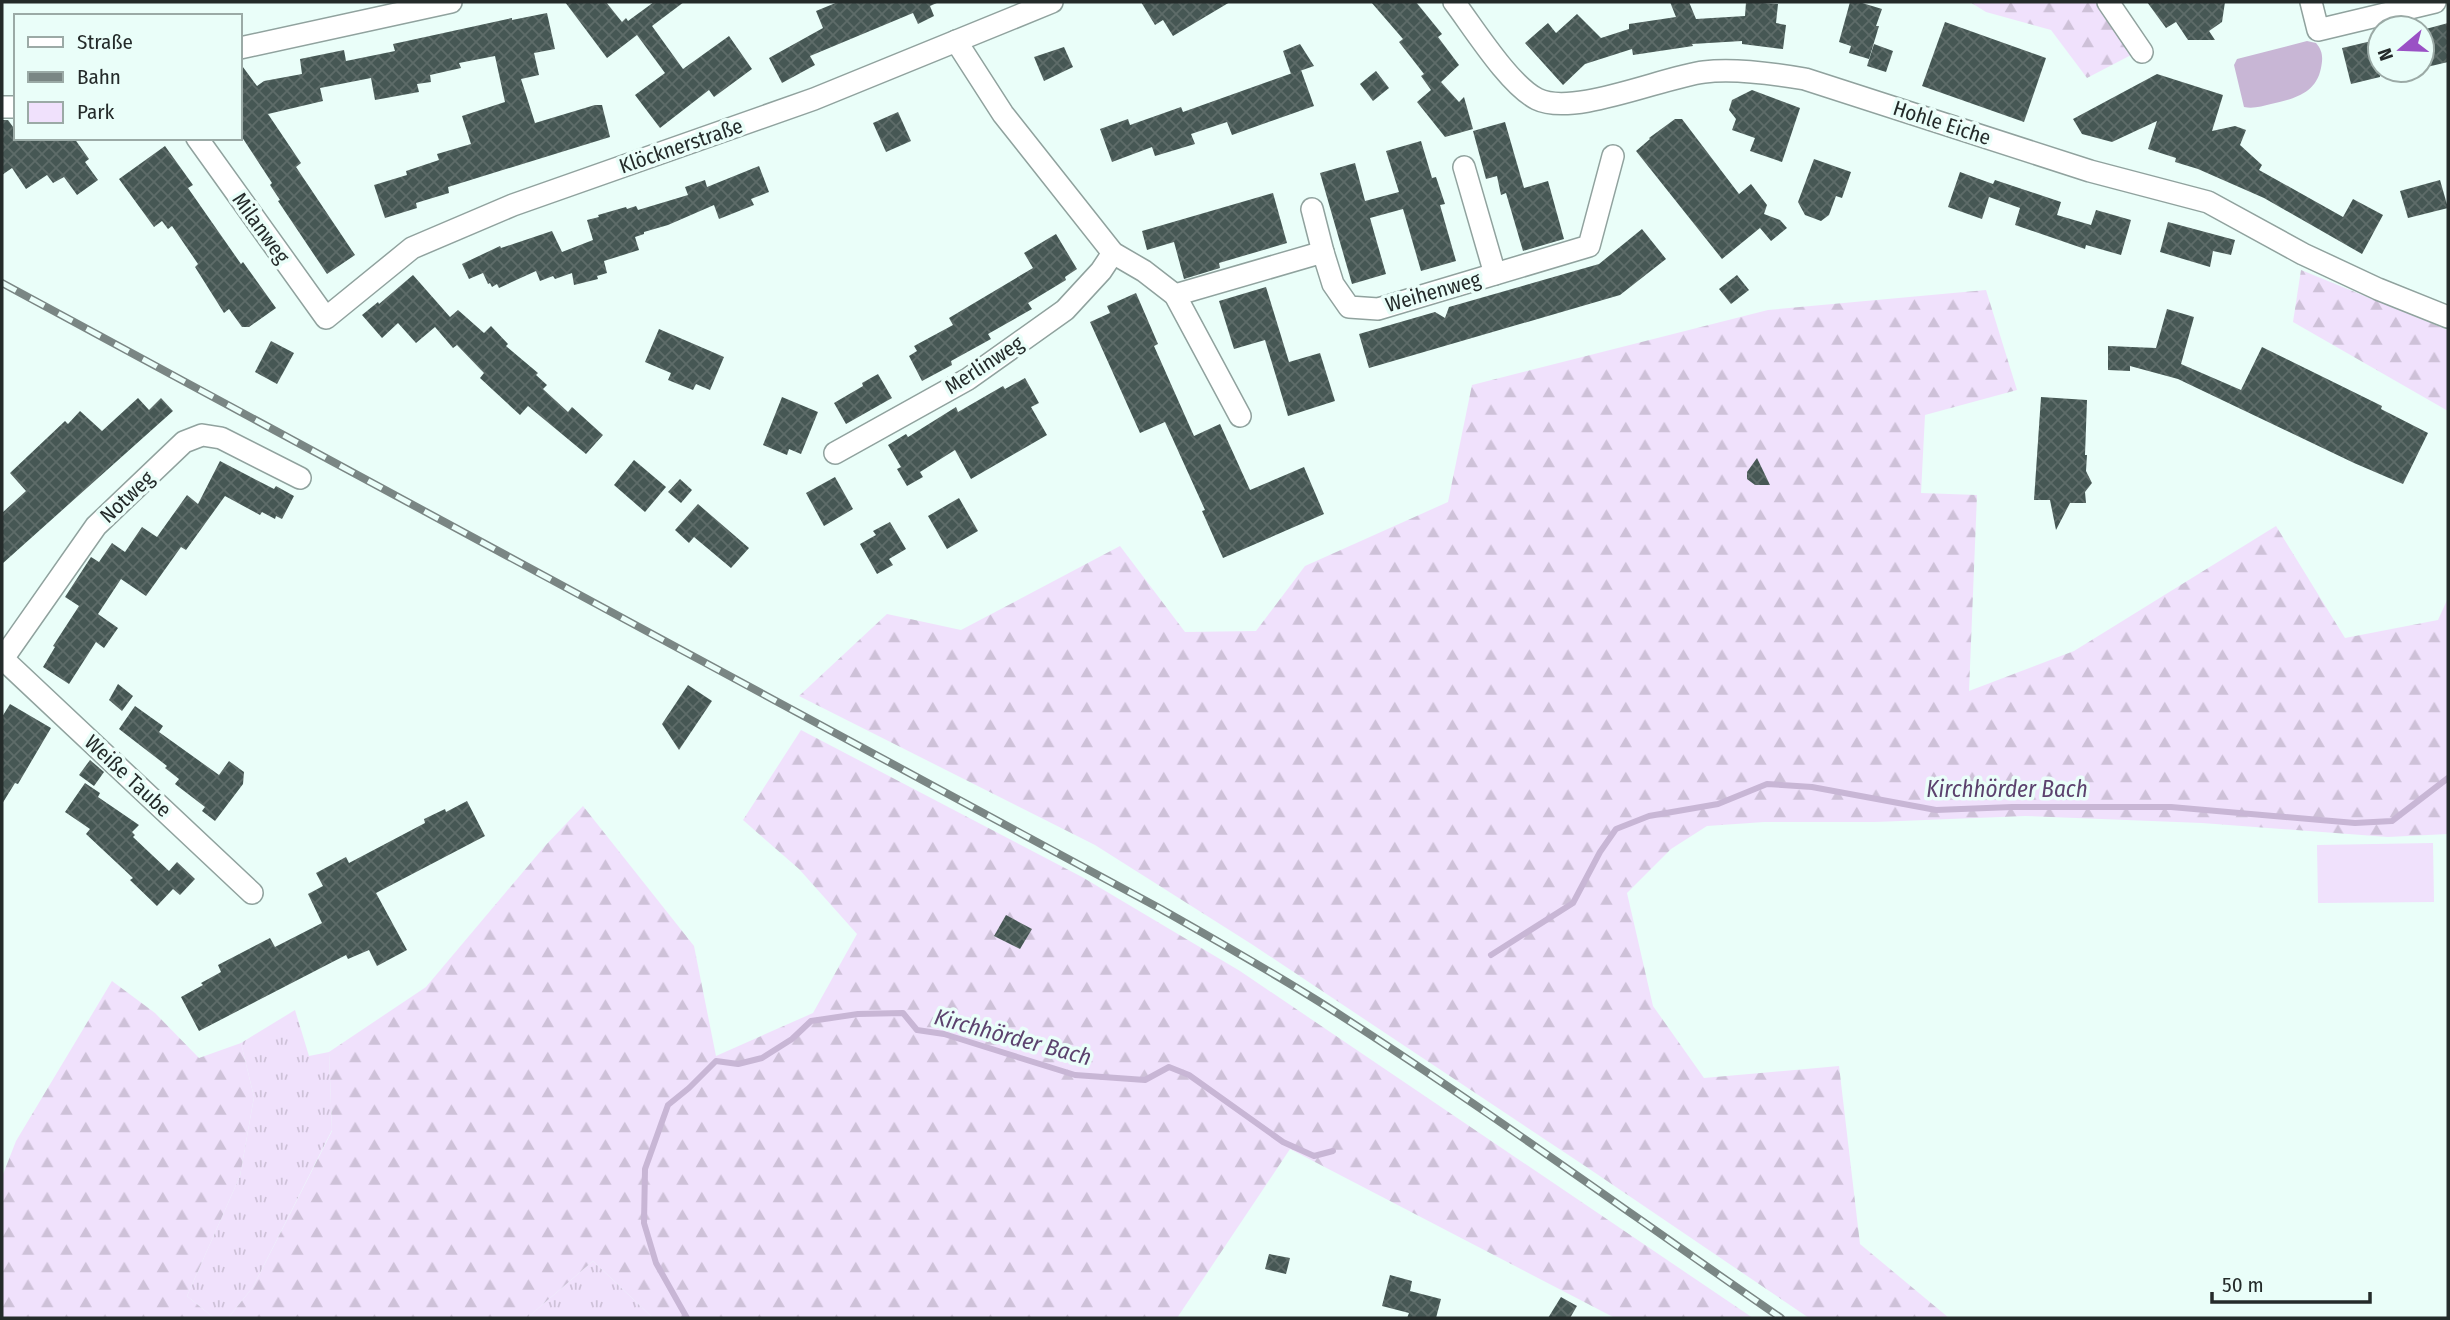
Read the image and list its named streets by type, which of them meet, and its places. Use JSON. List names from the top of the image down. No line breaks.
{"streets":{"street":["Hohle Eiche","Klöcknerstraße","Milanweg","Weihenweg","Merlinweg","Notweg","Weiße Taube"]},"crossings":[["Klöcknerstraße","Milanweg"],["Notweg","Weiße Taube"]],"water":["Kirchhörder Bach"],"legend":["Straße","Bahn","Park"],"scale_bar":"50 m","north":"left"}
